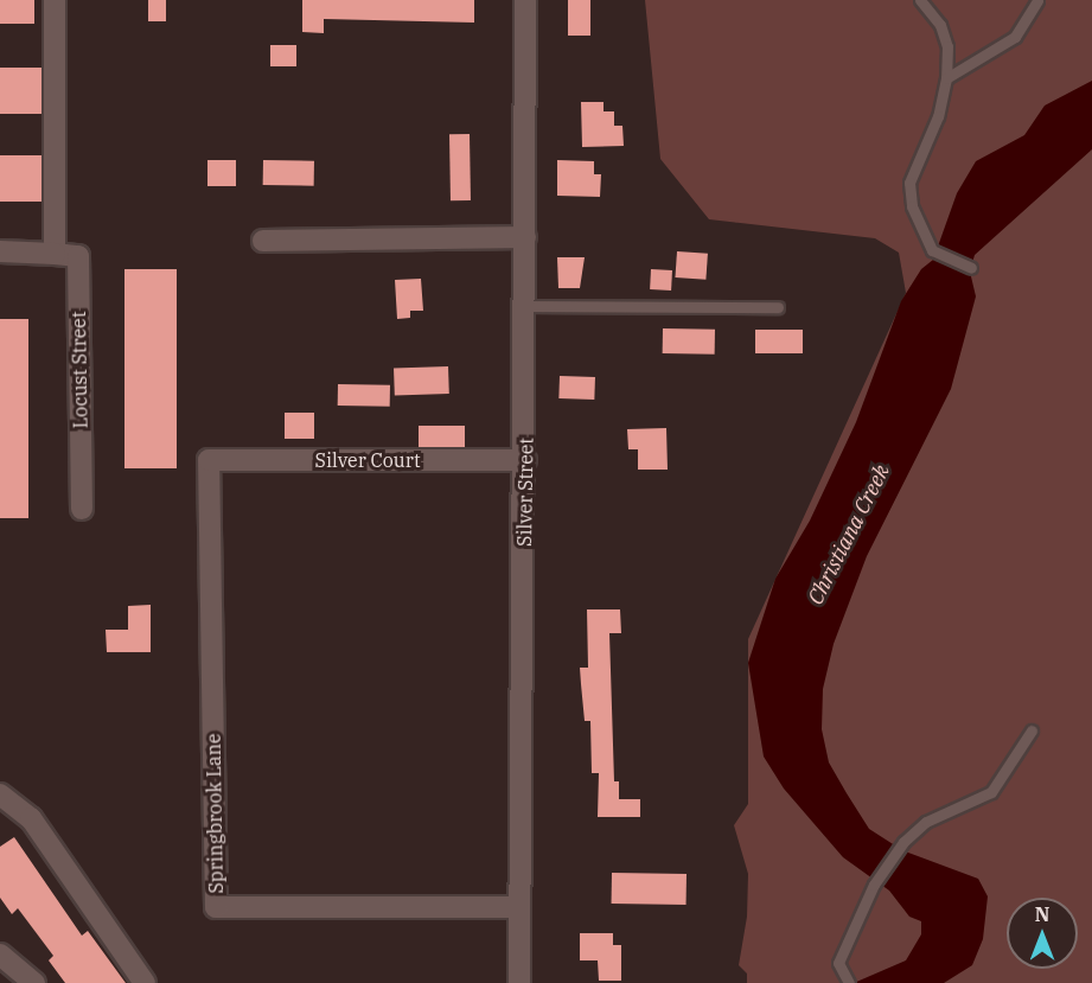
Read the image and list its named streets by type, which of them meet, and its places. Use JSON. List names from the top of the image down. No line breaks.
{"streets":{"street":["Locust Street","Silver Court","Silver Street","Springbrook Lane"]},"crossings":[["Silver Court","Silver Street"],["Silver Court","Springbrook Lane"],["Silver Street","Springbrook Lane"]],"water":["Christiana Creek"],"north":"top"}
